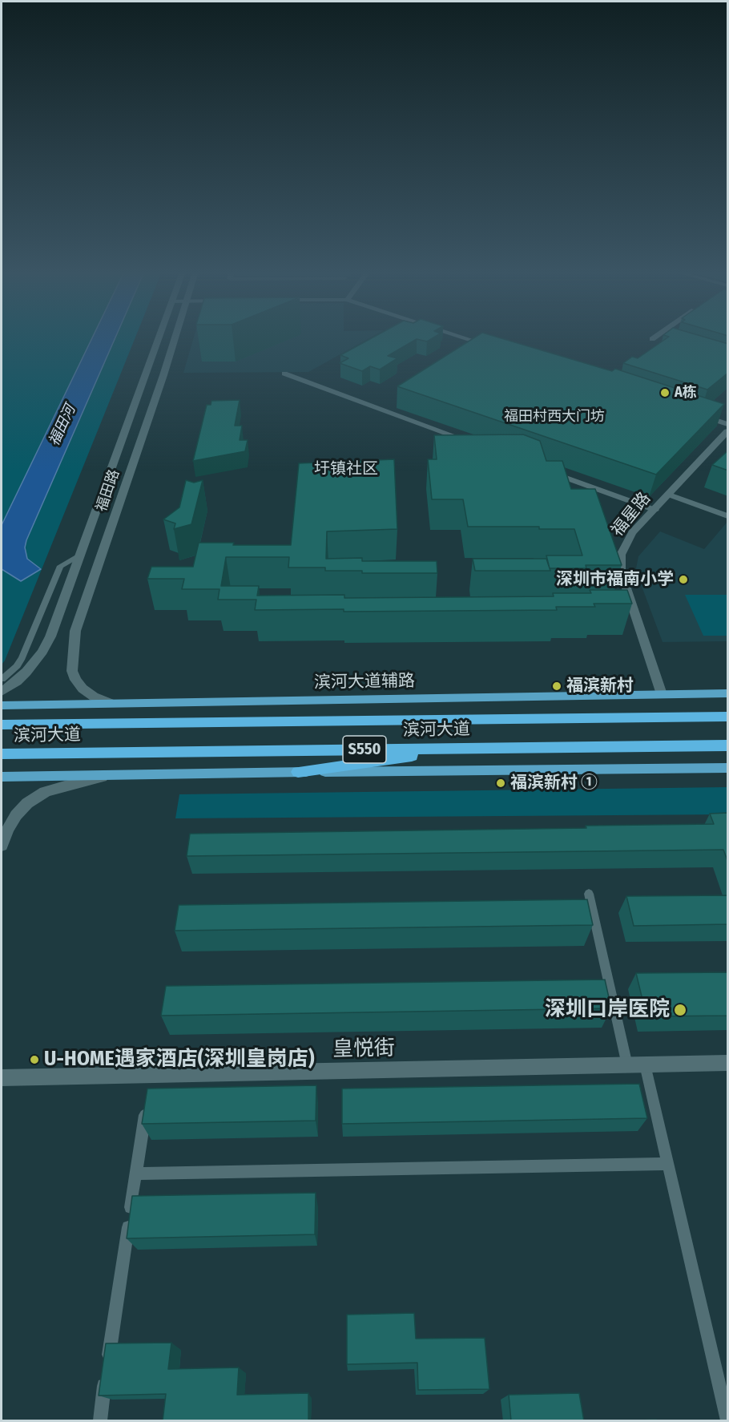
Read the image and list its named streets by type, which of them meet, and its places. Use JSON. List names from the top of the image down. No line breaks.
{"streets":{"highway":["滨河大道","S550"],"main road":["福田路","福星路","滨河大道辅路","皇悦街"]},"crossings":[["福田路","滨河大道辅路"],["福星路","滨河大道辅路"]],"districts":["福田村西大门坊","圩镇社区"],"water":["福田河"],"places":["A栋","深圳市福南小学","福滨新村","福滨新村 ①","深圳口岸医院","U-HOME遇家酒店(深圳皇岗店)"]}
